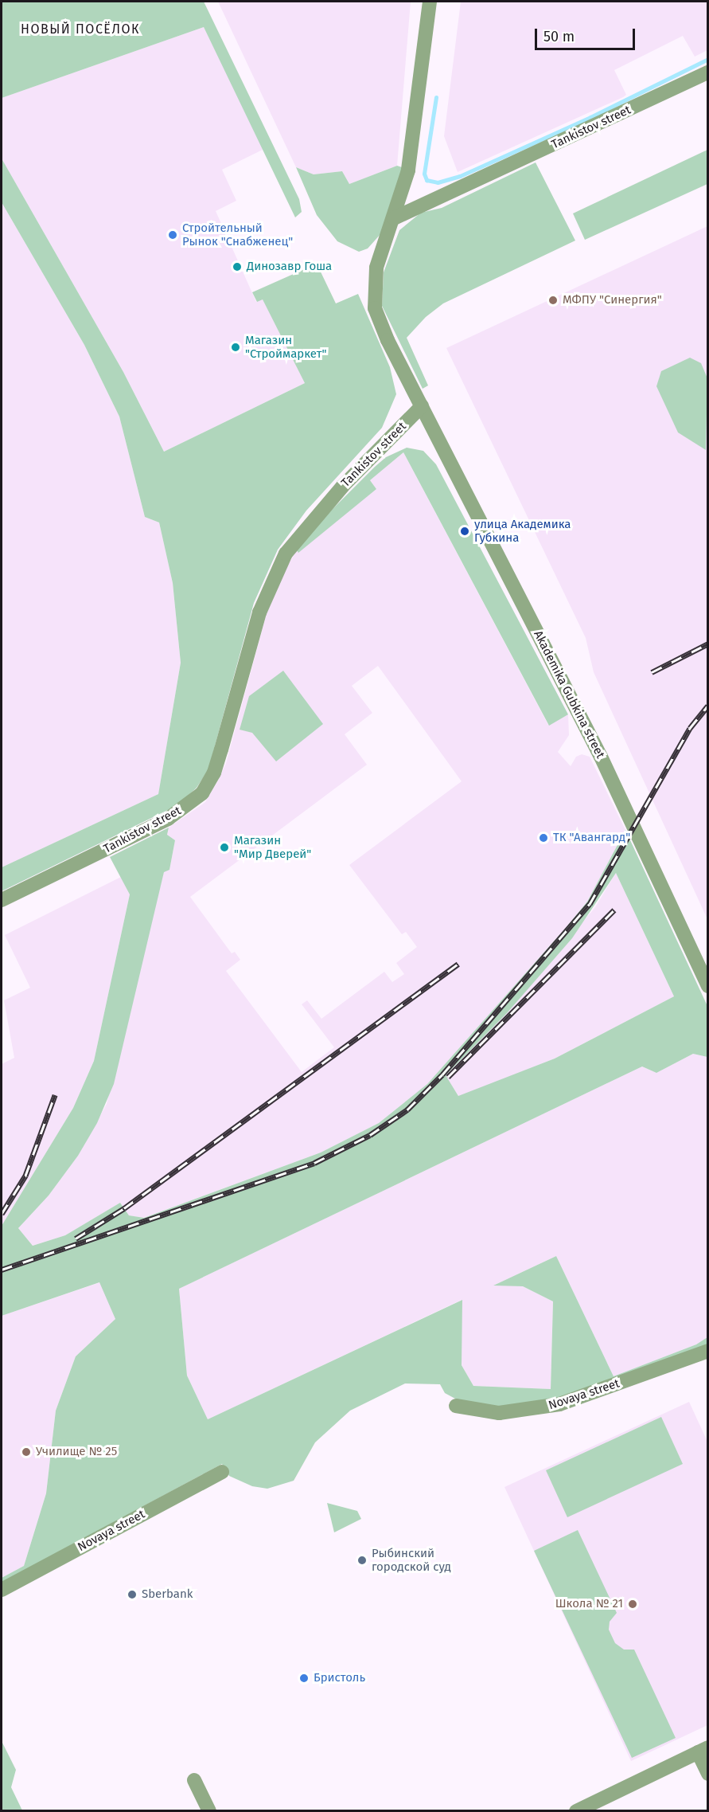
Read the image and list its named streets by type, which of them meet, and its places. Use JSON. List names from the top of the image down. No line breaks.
{"streets":{"street":["Tankistov street","Akademika Gubkina street","Novaya street"]},"crossings":[["Tankistov street","Akademika Gubkina street"]],"districts":["НОВЫЙ ПОСЁЛОК"],"places":["Стройтельный Рынок \"Снабженец\"","Динозавр Гоша","МФПУ \"Синергия\"","Магазин \"Строймаркет\"","улица Академика Губкина","ТК \"Авангард\"","Магазин \"Мир Дверей\"","Училище № 25","Рыбинский городской суд","Sberbank","Школа № 21","Бристоль"],"scale_bar":"50 m"}
